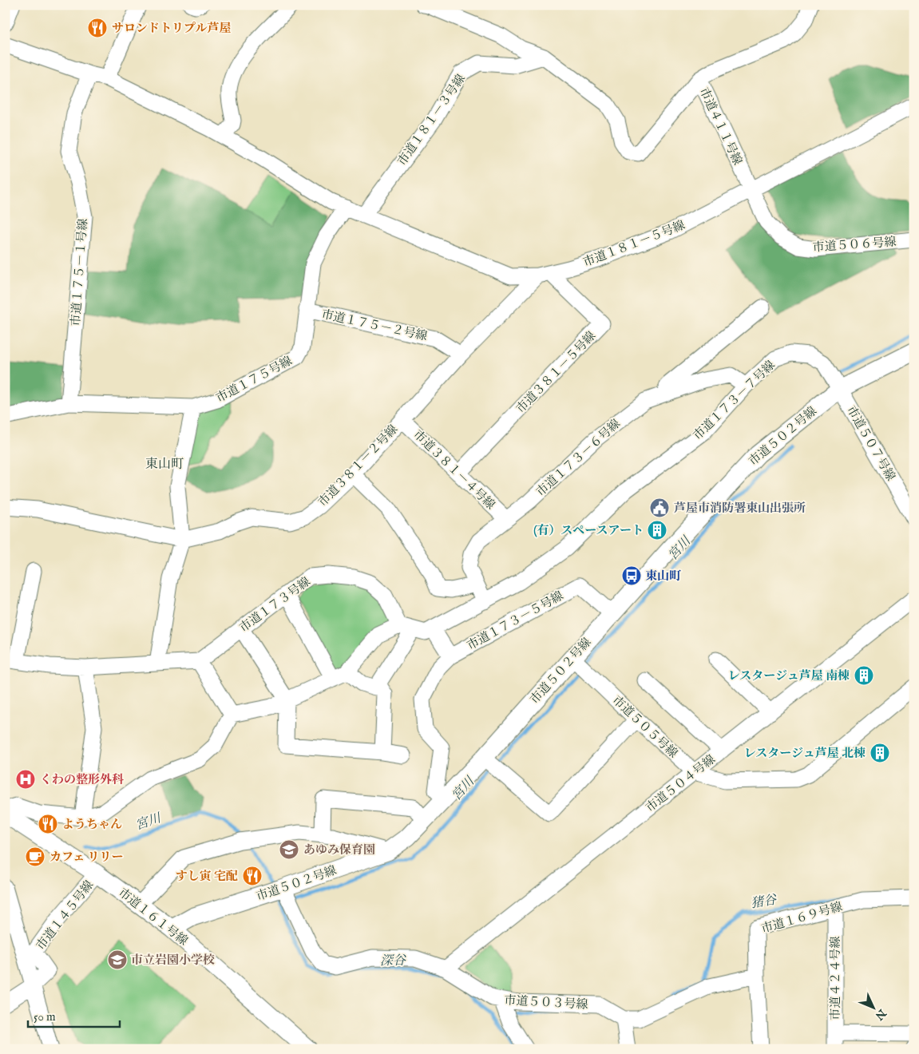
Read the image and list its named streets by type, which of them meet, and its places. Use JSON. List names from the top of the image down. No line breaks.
{"streets":{"street":["市道１８１－３号線","市道４１１号線","市道１８１－５号線","市道５０６号線","市道１７５－１号線","市道１７５－２号線","市道３８１－５号線","市道１７５号線","市道１７３－７号線","市道５０２号線","市道５０７号線","市道１７３－６号線","市道３８１－２号線","市道３８１－４号線","市道１７３号線","市道１７３－５号線","市道５０５号線","市道５０４号線","市道１４５号線","市道１６１号線","市道１６９号線","市道４２４号線","市道５０３号線"]},"crossings":[["市道１８１－３号線","市道１８１－５号線"],["市道４１１号線","市道１８１－５号線"],["市道４１１号線","市道５０６号線"],["市道１８１－５号線","市道５０６号線"],["市道１８１－５号線","市道１７５－１号線"],["市道１８１－５号線","市道３８１－５号線"],["市道１８１－５号線","市道１７５号線"],["市道１８１－５号線","市道３８１－２号線"],["市道１７５－１号線","市道１７５号線"],["市道１７５－２号線","市道１７５号線"],["市道１７５－２号線","市道３８１－２号線"],["市道３８１－５号線","市道３８１－２号線"],["市道３８１－５号線","市道３８１－４号線"],["市道１７３－７号線","市道５０２号線"],["市道１７３－７号線","市道５０７号線"],["市道１７３－７号線","市道１７３－６号線"],["市道５０２号線","市道５０７号線"],["市道５０２号線","市道１７３－５号線"],["市道５０２号線","市道５０５号線"],["市道５０２号線","市道１６１号線"],["市道５０２号線","市道５０３号線"],["市道１７３－６号線","市道３８１－４号線"],["市道３８１－２号線","市道３８１－４号線"],["市道５０５号線","市道５０４号線"],["市道５０４号線","市道５０３号線"],["市道１４５号線","市道１６１号線"],["市道１６９号線","市道４２４号線"]],"districts":["東山町"],"water":["宮川","猪谷","深谷"],"places":{"restaurant":["サロンドトリプル芦屋","ようちゃん","すし寅 宅配"],"public building":["芦屋市消防署東山出張所"],"building":["(有）スペースアート","レスタージュ芦屋 南棟","レスタージュ芦屋 北棟"],"bus stop":["東山町"],"hospital":["くわの整形外科"],"school or university":["あゆみ保育園","市立岩園小学校"],"cafe":["カフェ リリー"]},"scale_bar":"50 m","north":"bottom right"}
